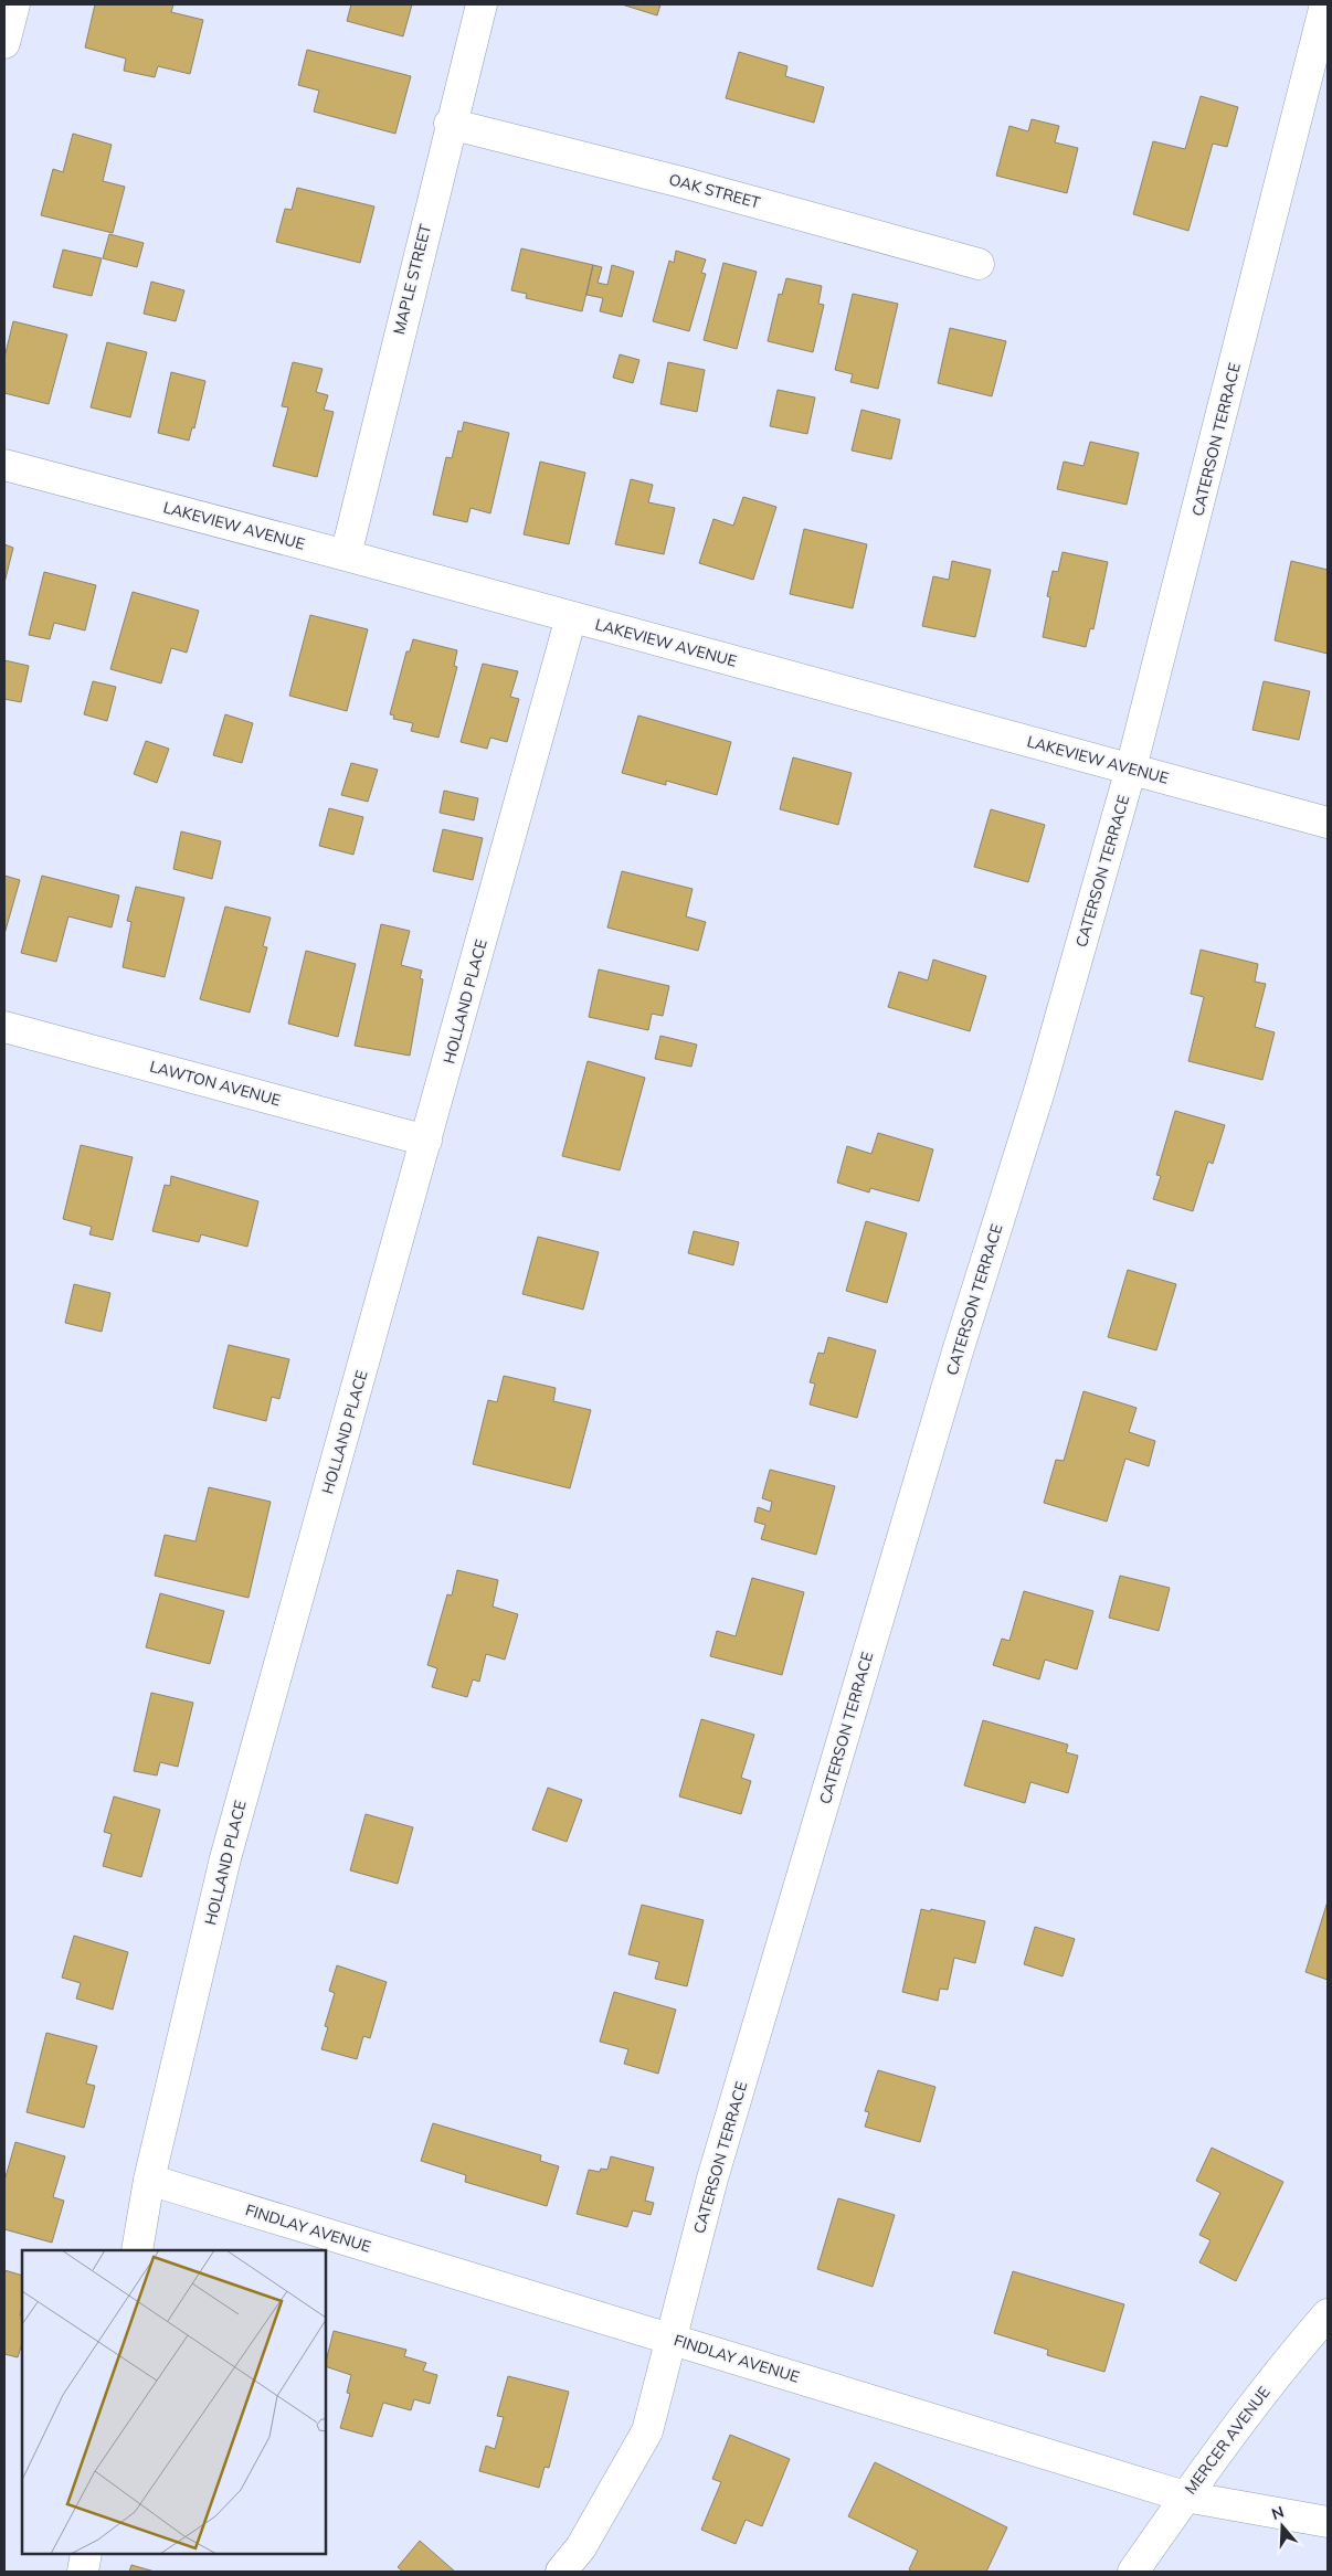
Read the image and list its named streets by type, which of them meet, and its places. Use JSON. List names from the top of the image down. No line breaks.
{"streets":{"street":["OAK STREET","MAPLE STREET","CATERSON TERRACE","LAKEVIEW AVENUE","HOLLAND PLACE","LAWTON AVENUE","FINDLAY AVENUE","MERCER AVENUE"]},"crossings":[["OAK STREET","MAPLE STREET"],["MAPLE STREET","LAKEVIEW AVENUE"],["CATERSON TERRACE","LAKEVIEW AVENUE"],["CATERSON TERRACE","FINDLAY AVENUE"],["LAKEVIEW AVENUE","HOLLAND PLACE"],["HOLLAND PLACE","LAWTON AVENUE"],["HOLLAND PLACE","FINDLAY AVENUE"],["FINDLAY AVENUE","MERCER AVENUE"]],"north":"top"}
